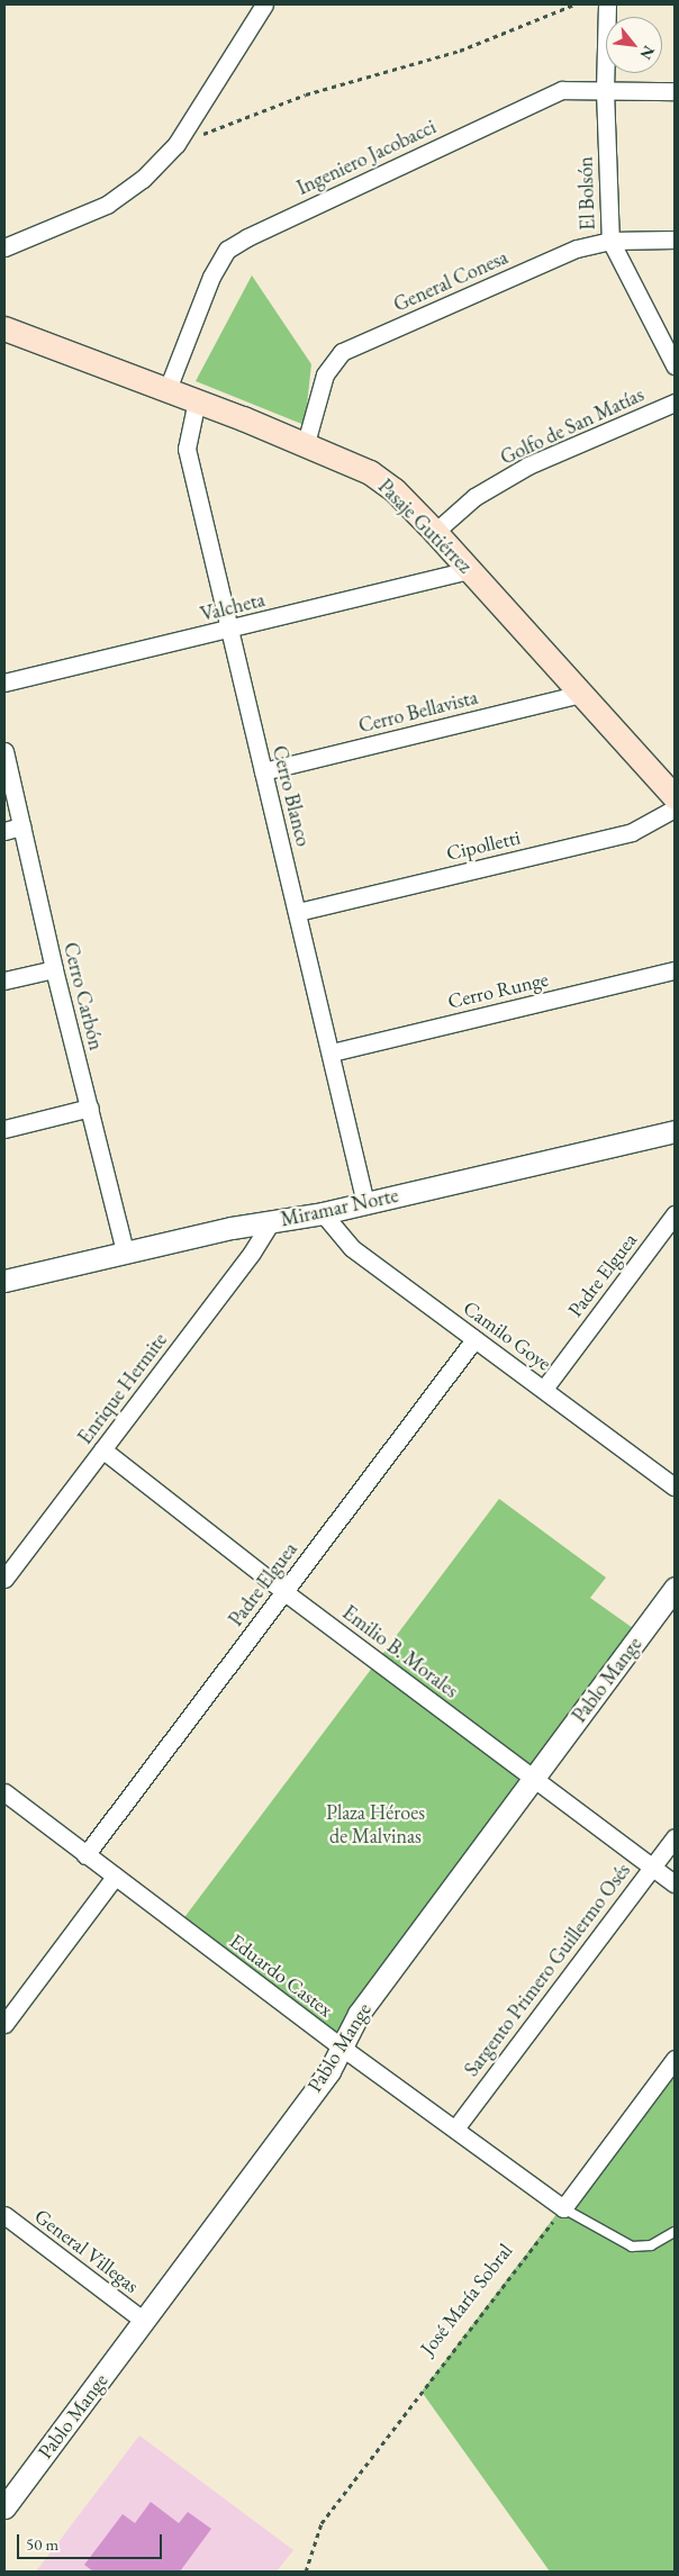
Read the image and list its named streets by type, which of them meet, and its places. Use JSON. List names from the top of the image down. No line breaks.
{"streets":{"main road":["Pasaje Gutiérrez"],"street":["Ingeniero Jacobacci","El Bolsón","General Conesa","Golfo de San Matías","Valcheta","Cerro Bellavista","Cerro Blanco","Cipolletti","Cerro Runge","Cerro Carbón","Miramar Norte","Padre Elguea","Camilo Goye","Enrique Hermite","Emilio B. Morales","Pablo Mange","Sargento Primero Guillermo Osés","Eduardo Castex","General Villegas"],"path":["José María Sobral"]},"crossings":[["Ingeniero Jacobacci","El Bolsón"],["Ingeniero Jacobacci","Pasaje Gutiérrez"],["El Bolsón","General Conesa"],["General Conesa","Pasaje Gutiérrez"],["Golfo de San Matías","Pasaje Gutiérrez"],["Pasaje Gutiérrez","Valcheta"],["Pasaje Gutiérrez","Cerro Bellavista"],["Pasaje Gutiérrez","Cerro Blanco"],["Valcheta","Cerro Blanco"],["Cerro Bellavista","Cerro Blanco"],["Cerro Blanco","Cipolletti"],["Cerro Blanco","Cerro Runge"],["Cerro Blanco","Miramar Norte"],["Cerro Carbón","Miramar Norte"],["Miramar Norte","Camilo Goye"],["Miramar Norte","Enrique Hermite"],["Padre Elguea","Camilo Goye"],["Padre Elguea","Emilio B. Morales"],["Padre Elguea","Eduardo Castex"],["Enrique Hermite","Emilio B. Morales"],["Emilio B. Morales","Pablo Mange"],["Emilio B. Morales","Sargento Primero Guillermo Osés"],["Pablo Mange","Eduardo Castex"],["Pablo Mange","General Villegas"],["Sargento Primero Guillermo Osés","Eduardo Castex"],["Eduardo Castex","José María Sobral"]],"parks":["Plaza Héroes de Malvinas"],"scale_bar":"50 m","north":"bottom right"}
